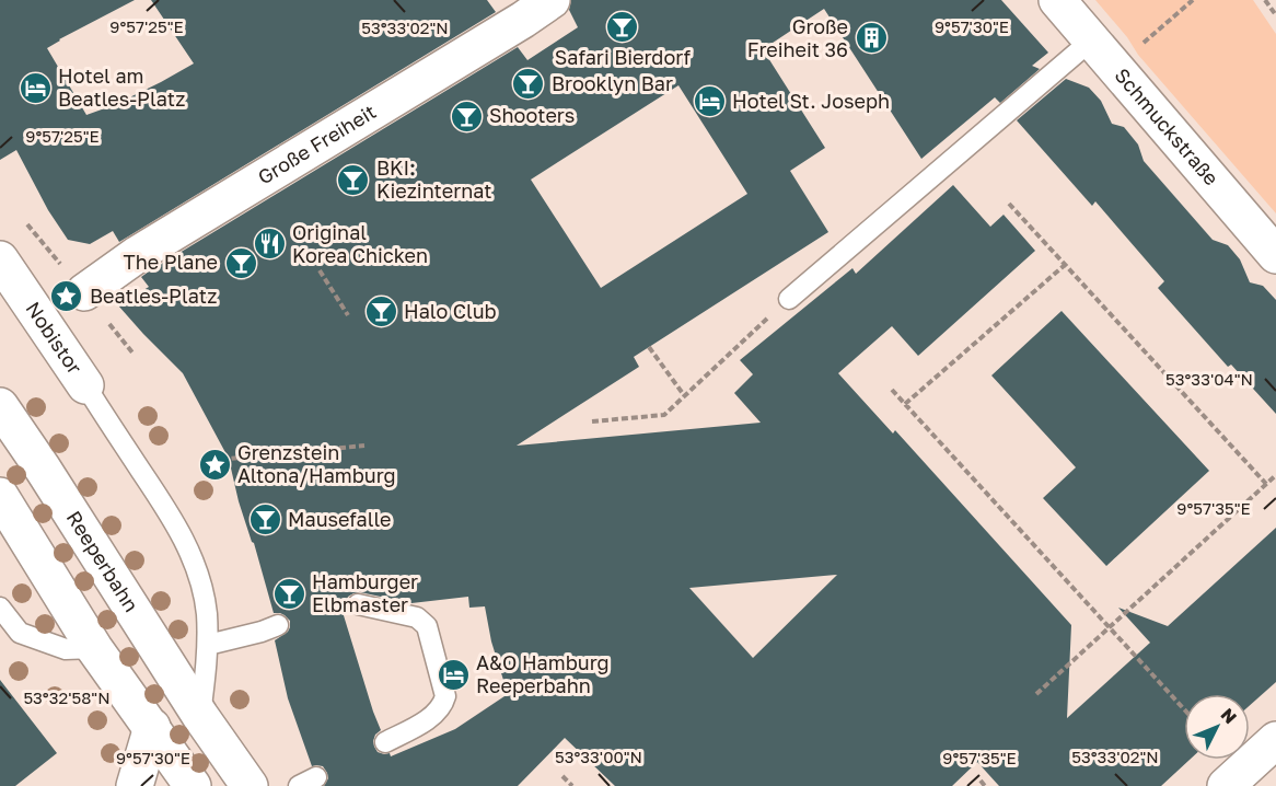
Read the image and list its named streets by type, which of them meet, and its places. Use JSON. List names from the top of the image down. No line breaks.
{"streets":{"street":["Schmuckstraße","Große Freiheit","Nobistor","Reeperbahn"]},"places":{"bar":["Safari Bierdorf","Brooklyn Bar","Shooters","BKI: Kiezinternat","The Plane","Halo Club","Mausefalle","Hamburger Elbmaster"],"building":["Große Freiheit 36"],"hotel":["Hotel am Beatles-Platz","Hotel St. Joseph","A&O Hamburg Reeperbahn"],"restaurant":["Original Korea Chicken"],"place":["Beatles-Platz","Grenzstein Altona/Hamburg"]},"north":"top right","coordinates":["9°57'25\"E","9°57'30\"E","53°33'02\"N","53°33'04\"N","9°57'35\"E","53°32'58\"N","53°33'00\"N"]}
